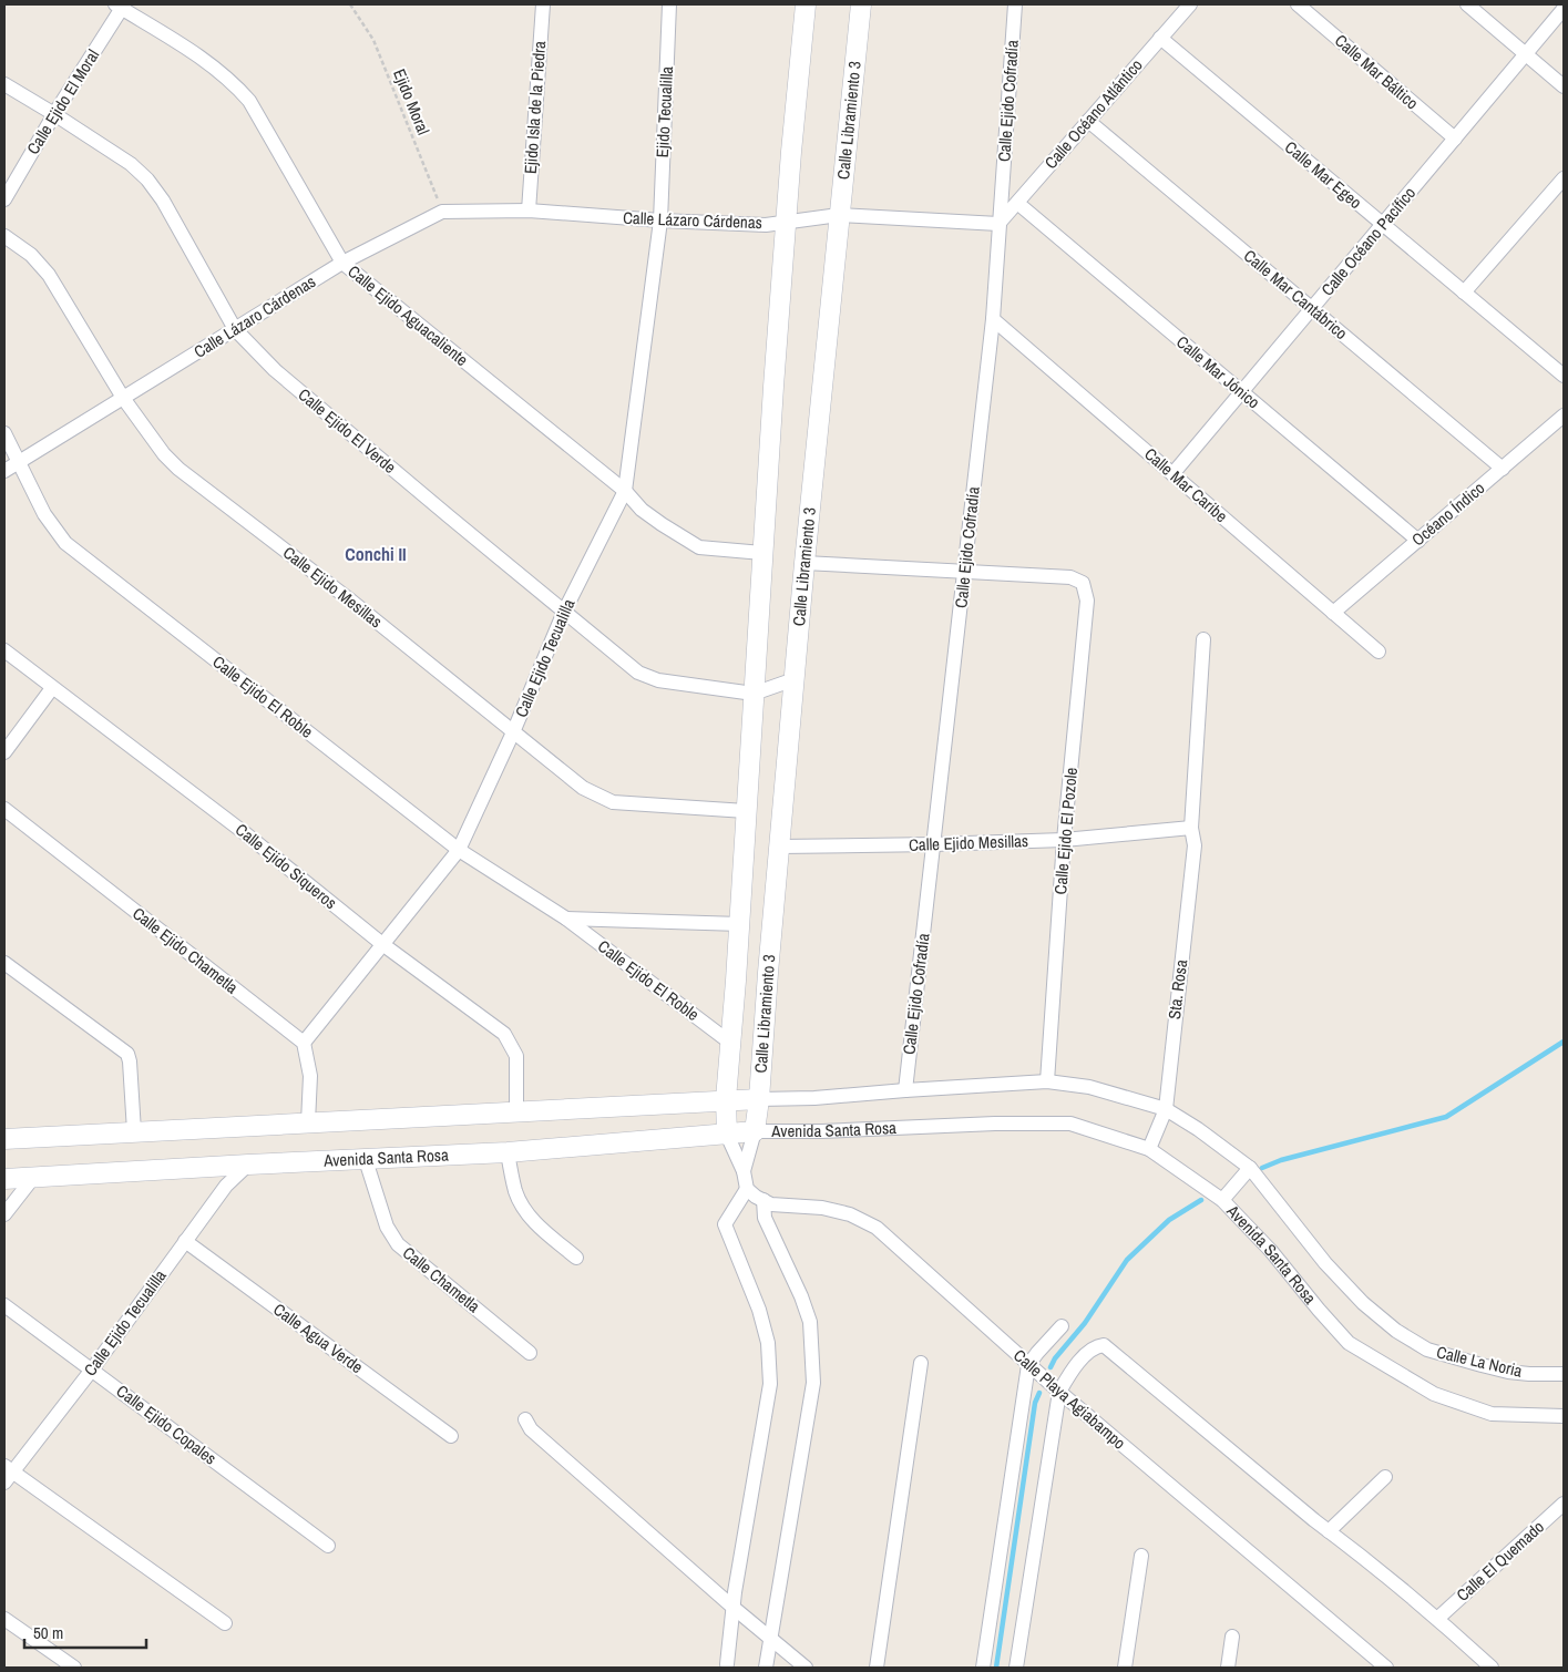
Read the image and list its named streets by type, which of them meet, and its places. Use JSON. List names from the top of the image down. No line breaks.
{"streets":{"street":["Calle Mar Báltico","Calle Ejido Cofradía","Calle Ejido El Moral","Ejido Isla de la Piedra","Ejido Tecualilla","Calle Océano Atlántico","Calle Libramiento 3","Calle Mar Egeo","Calle Lázaro Cárdenas","Calle Océano Pacífico","Calle Mar Cantábrico","Calle Ejido Aguacaliente","Calle Mar Jónico","Calle Ejido El Verde","Calle Mar Caribe","Océano Índico","Calle Ejido Mesillas","Calle Ejido Tecualilla","Calle Ejido El Roble","Calle Ejido El Pozole","Calle Ejido Siqueros","Calle Ejido Chametla","Sta. Rosa","Avenida Santa Rosa","Calle Chametla","Calle Agua Verde","Calle La Noria","Calle Playa Agiabampo","Calle Ejido Copales","Calle El Quemado"],"path":["Ejido Moral"]},"crossings":[["Calle Mar Báltico","Calle Océano Pacífico"],["Calle Ejido Cofradía","Calle Océano Atlántico"],["Calle Ejido Cofradía","Calle Lázaro Cárdenas"],["Calle Ejido Cofradía","Calle Mar Caribe"],["Calle Ejido Cofradía","Calle Ejido Mesillas"],["Calle Ejido Cofradía","Calle Ejido El Pozole"],["Calle Ejido Cofradía","Avenida Santa Rosa"],["Calle Ejido El Moral","Calle Ejido Aguacaliente"],["Calle Ejido El Moral","Calle Ejido El Verde"],["Ejido Moral","Calle Lázaro Cárdenas"],["Ejido Isla de la Piedra","Calle Lázaro Cárdenas"],["Ejido Tecualilla","Calle Lázaro Cárdenas"],["Ejido Tecualilla","Calle Ejido Tecualilla"],["Calle Océano Atlántico","Calle Mar Egeo"],["Calle Océano Atlántico","Calle Lázaro Cárdenas"],["Calle Océano Atlántico","Calle Mar Cantábrico"],["Calle Océano Atlántico","Calle Mar Jónico"],["Calle Libramiento 3","Calle Lázaro Cárdenas"],["Calle Libramiento 3","Calle Ejido Aguacaliente"],["Calle Libramiento 3","Calle Ejido El Verde"],["Calle Libramiento 3","Calle Ejido Mesillas"],["Calle Libramiento 3","Calle Ejido El Roble"],["Calle Libramiento 3","Avenida Santa Rosa"],["Calle Mar Egeo","Calle Océano Pacífico"],["Calle Lázaro Cárdenas","Calle Ejido Aguacaliente"],["Calle Lázaro Cárdenas","Calle Ejido El Verde"],["Calle Lázaro Cárdenas","Calle Ejido Mesillas"],["Calle Lázaro Cárdenas","Calle Ejido Tecualilla"],["Calle Lázaro Cárdenas","Calle Ejido El Roble"],["Calle Océano Pacífico","Calle Mar Cantábrico"],["Calle Océano Pacífico","Calle Mar Jónico"],["Calle Océano Pacífico","Calle Mar Caribe"],["Calle Mar Cantábrico","Océano Índico"],["Calle Ejido Aguacaliente","Calle Ejido Tecualilla"],["Calle Mar Jónico","Océano Índico"],["Calle Ejido El Verde","Calle Ejido Tecualilla"],["Calle Mar Caribe","Océano Índico"],["Calle Ejido Mesillas","Calle Ejido Tecualilla"],["Calle Ejido Mesillas","Calle Ejido El Pozole"],["Calle Ejido Mesillas","Sta. Rosa"],["Calle Ejido Tecualilla","Calle Ejido El Roble"],["Calle Ejido Tecualilla","Calle Ejido Siqueros"],["Calle Ejido Tecualilla","Calle Ejido Chametla"],["Calle Ejido Tecualilla","Avenida Santa Rosa"],["Calle Ejido Tecualilla","Calle Agua Verde"],["Calle Ejido Tecualilla","Calle Ejido Copales"],["Calle Ejido El Pozole","Avenida Santa Rosa"],["Calle Ejido Siqueros","Avenida Santa Rosa"],["Sta. Rosa","Avenida Santa Rosa"],["Avenida Santa Rosa","Calle Chametla"],["Avenida Santa Rosa","Calle La Noria"]],"districts":["Conchi II"],"scale_bar":"50 m"}
